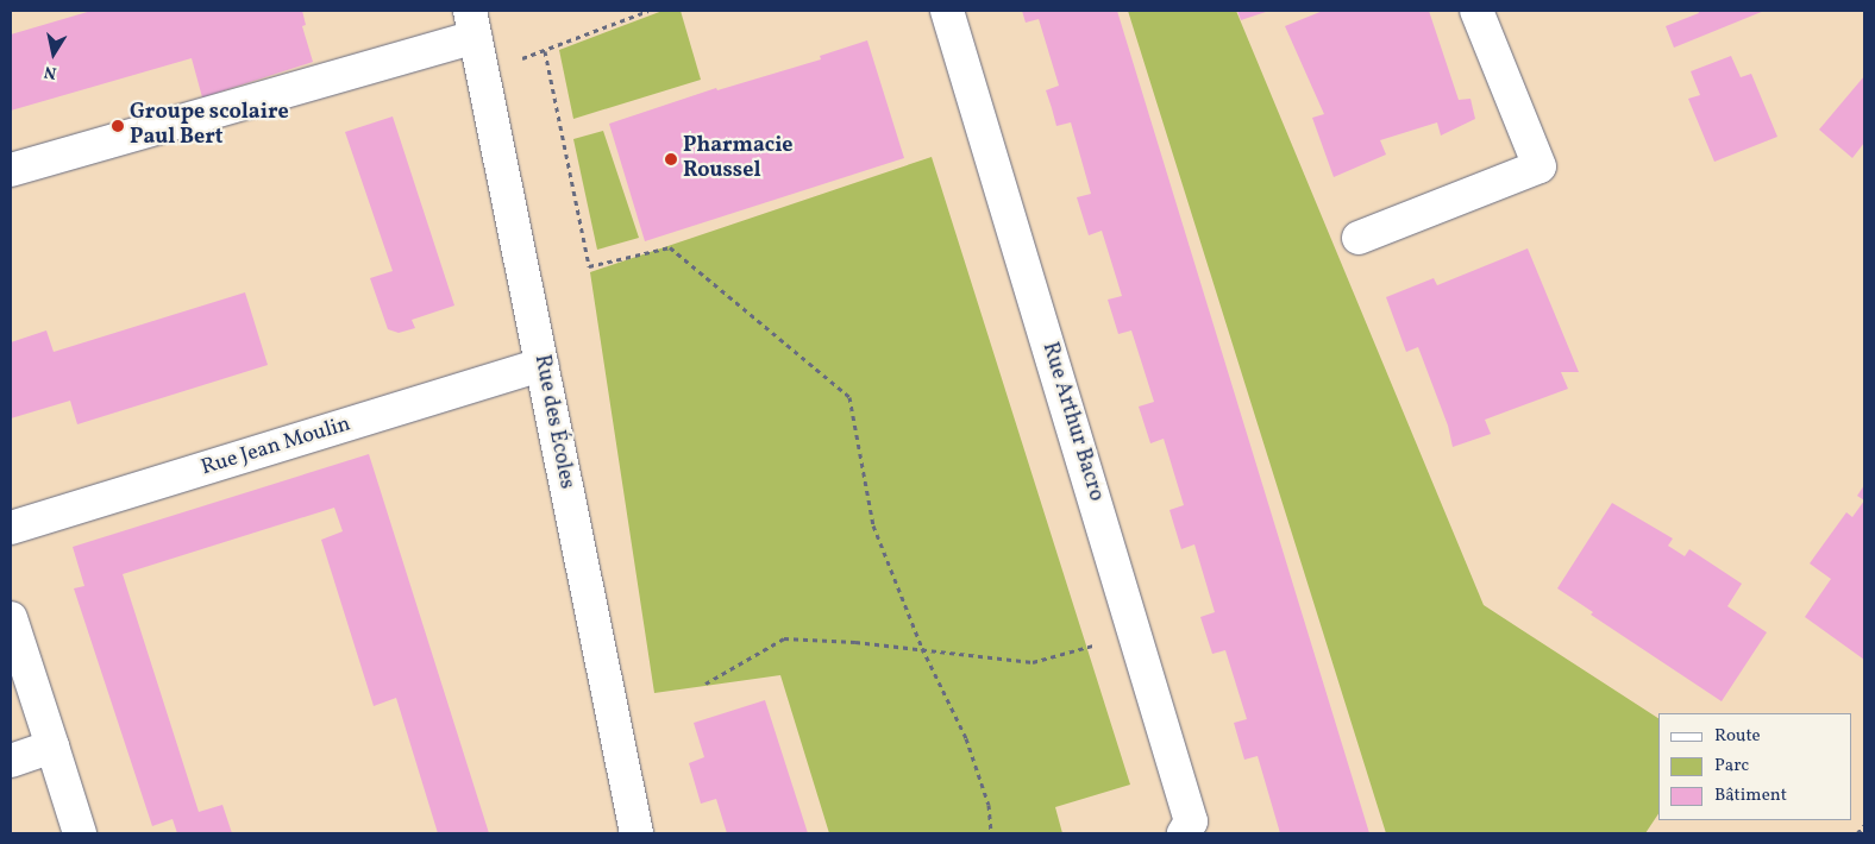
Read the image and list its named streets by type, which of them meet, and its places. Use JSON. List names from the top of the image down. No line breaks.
{"streets":{"street":["Rue des Écoles","Rue Arthur Bacro","Rue Jean Moulin"]},"crossings":[["Rue des Écoles","Rue Jean Moulin"]],"places":["Groupe scolaire Paul Bert","Pharmacie Roussel"],"legend":["Route","Parc","Bâtiment"],"north":"bottom"}
